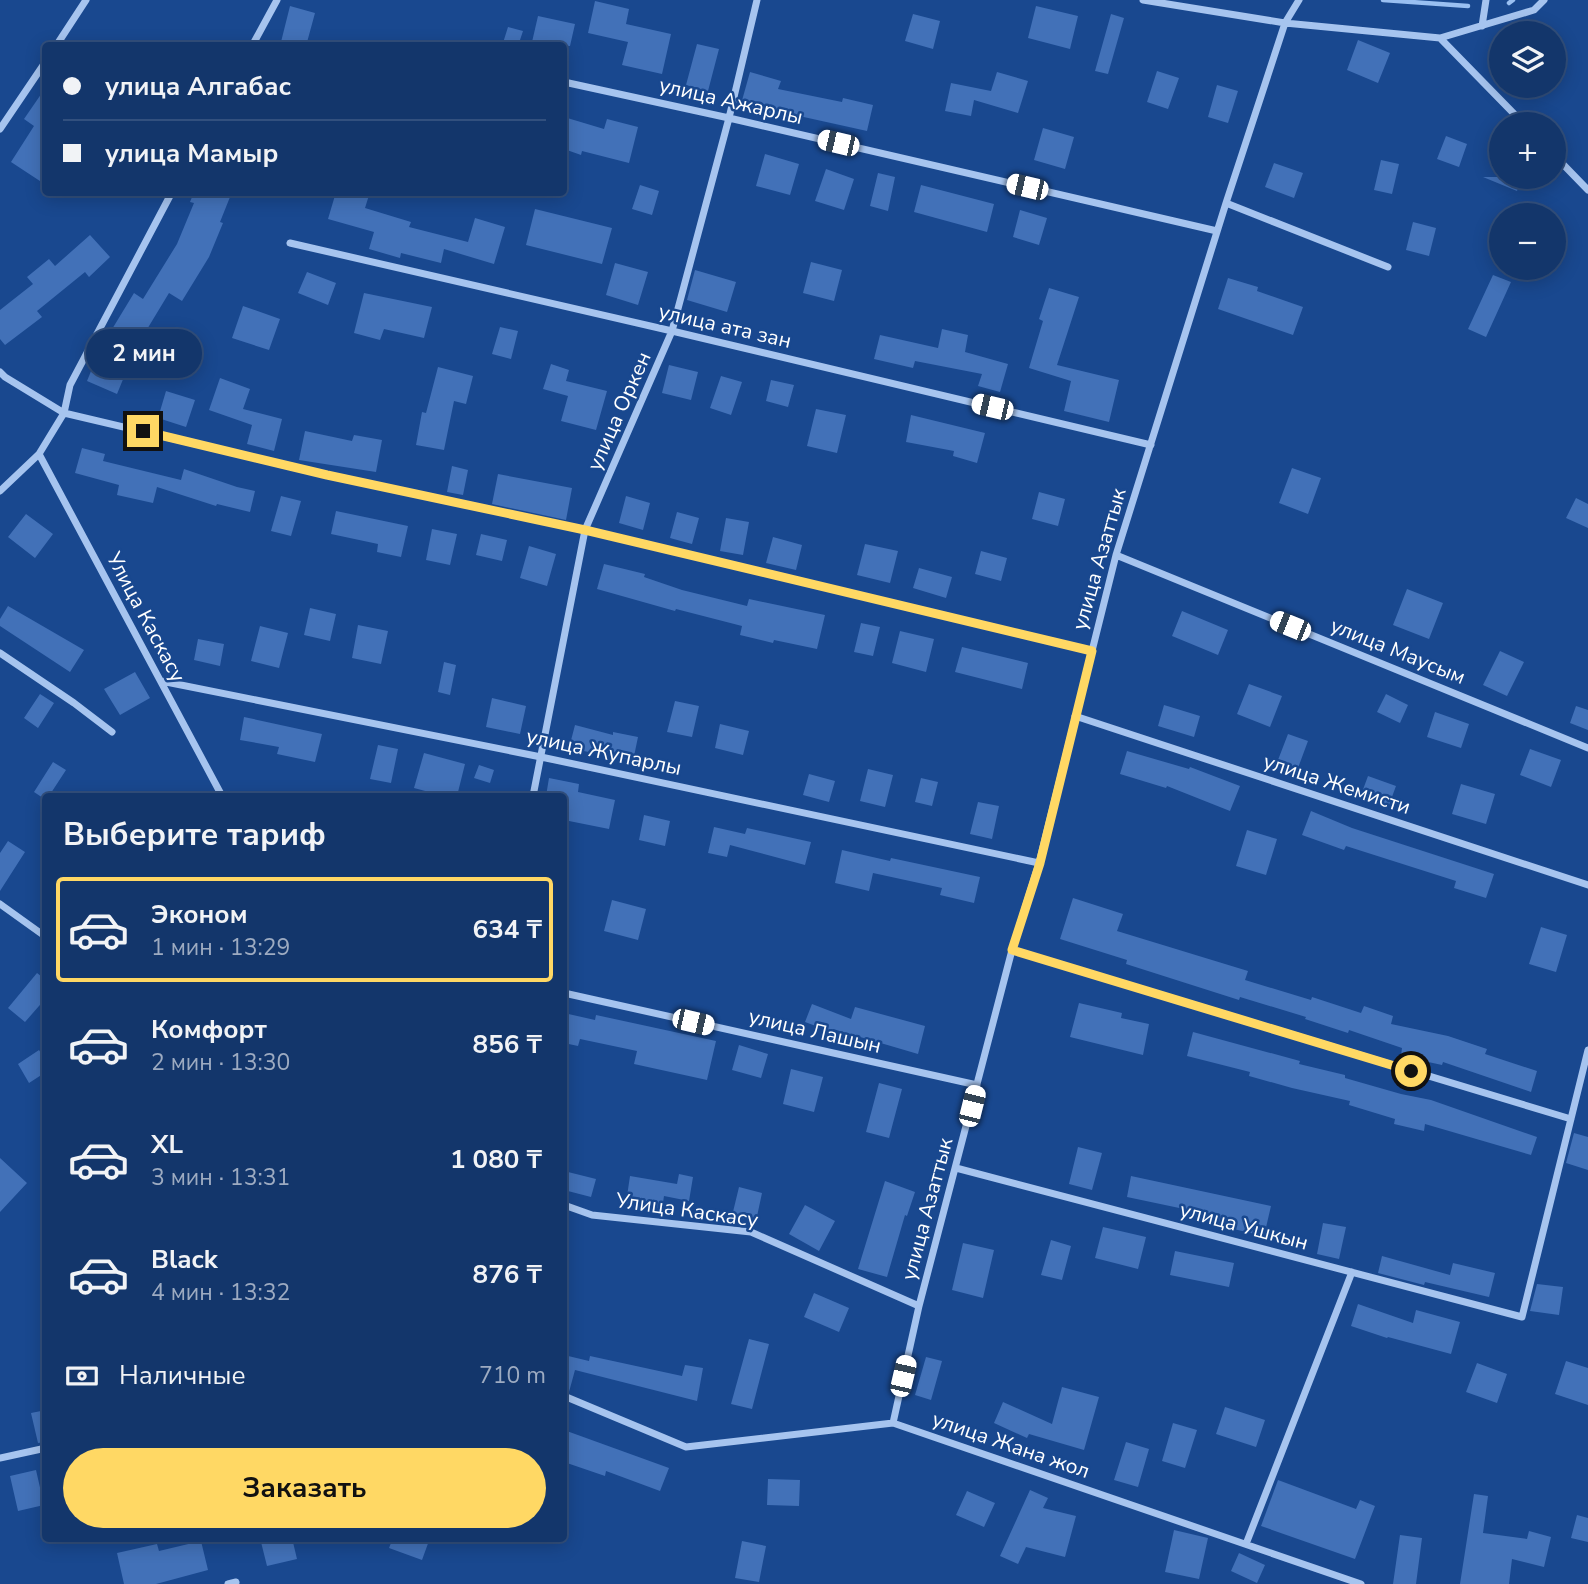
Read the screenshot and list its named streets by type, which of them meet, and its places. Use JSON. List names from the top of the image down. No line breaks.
{"streets":{"street":["улица Ажарлы","улица ата зан","улица Оркен","улица Азаттык","Улица Каскасу","улица Маусым","улица Жупарлы","улица Жемисти","улица Лашын","улица Ушкын","улица Жана жол"]},"crossings":[["улица Ажарлы","улица Оркен"],["улица Ажарлы","улица Азаттык"],["улица ата зан","улица Оркен"],["улица ата зан","улица Азаттык"],["улица Оркен","улица Жупарлы"],["улица Азаттык","Улица Каскасу"],["улица Азаттык","улица Маусым"],["улица Азаттык","улица Жупарлы"],["улица Азаттык","улица Жемисти"],["улица Азаттык","улица Лашын"],["улица Азаттык","улица Ушкын"],["улица Азаттык","улица Жана жол"],["Улица Каскасу","улица Жупарлы"]],"page":{"map_buttons":["+","−"],"banner":["улица Алгабас","улица Мамыр"],"bubble":"2 мин","heading":"Выберите тариф","list":[{"name":"Эконом","note":"1 мин · 13:29","value":"634 ₸"},{"name":"Комфорт","note":"2 мин · 13:30","value":"856 ₸"},{"name":"XL","note":"3 мин · 13:31","value":"1 080 ₸"},{"name":"Black","note":"4 мин · 13:32","value":"876 ₸"}],"pay":["Наличные","710 m"],"buttons":"Заказать"}}
